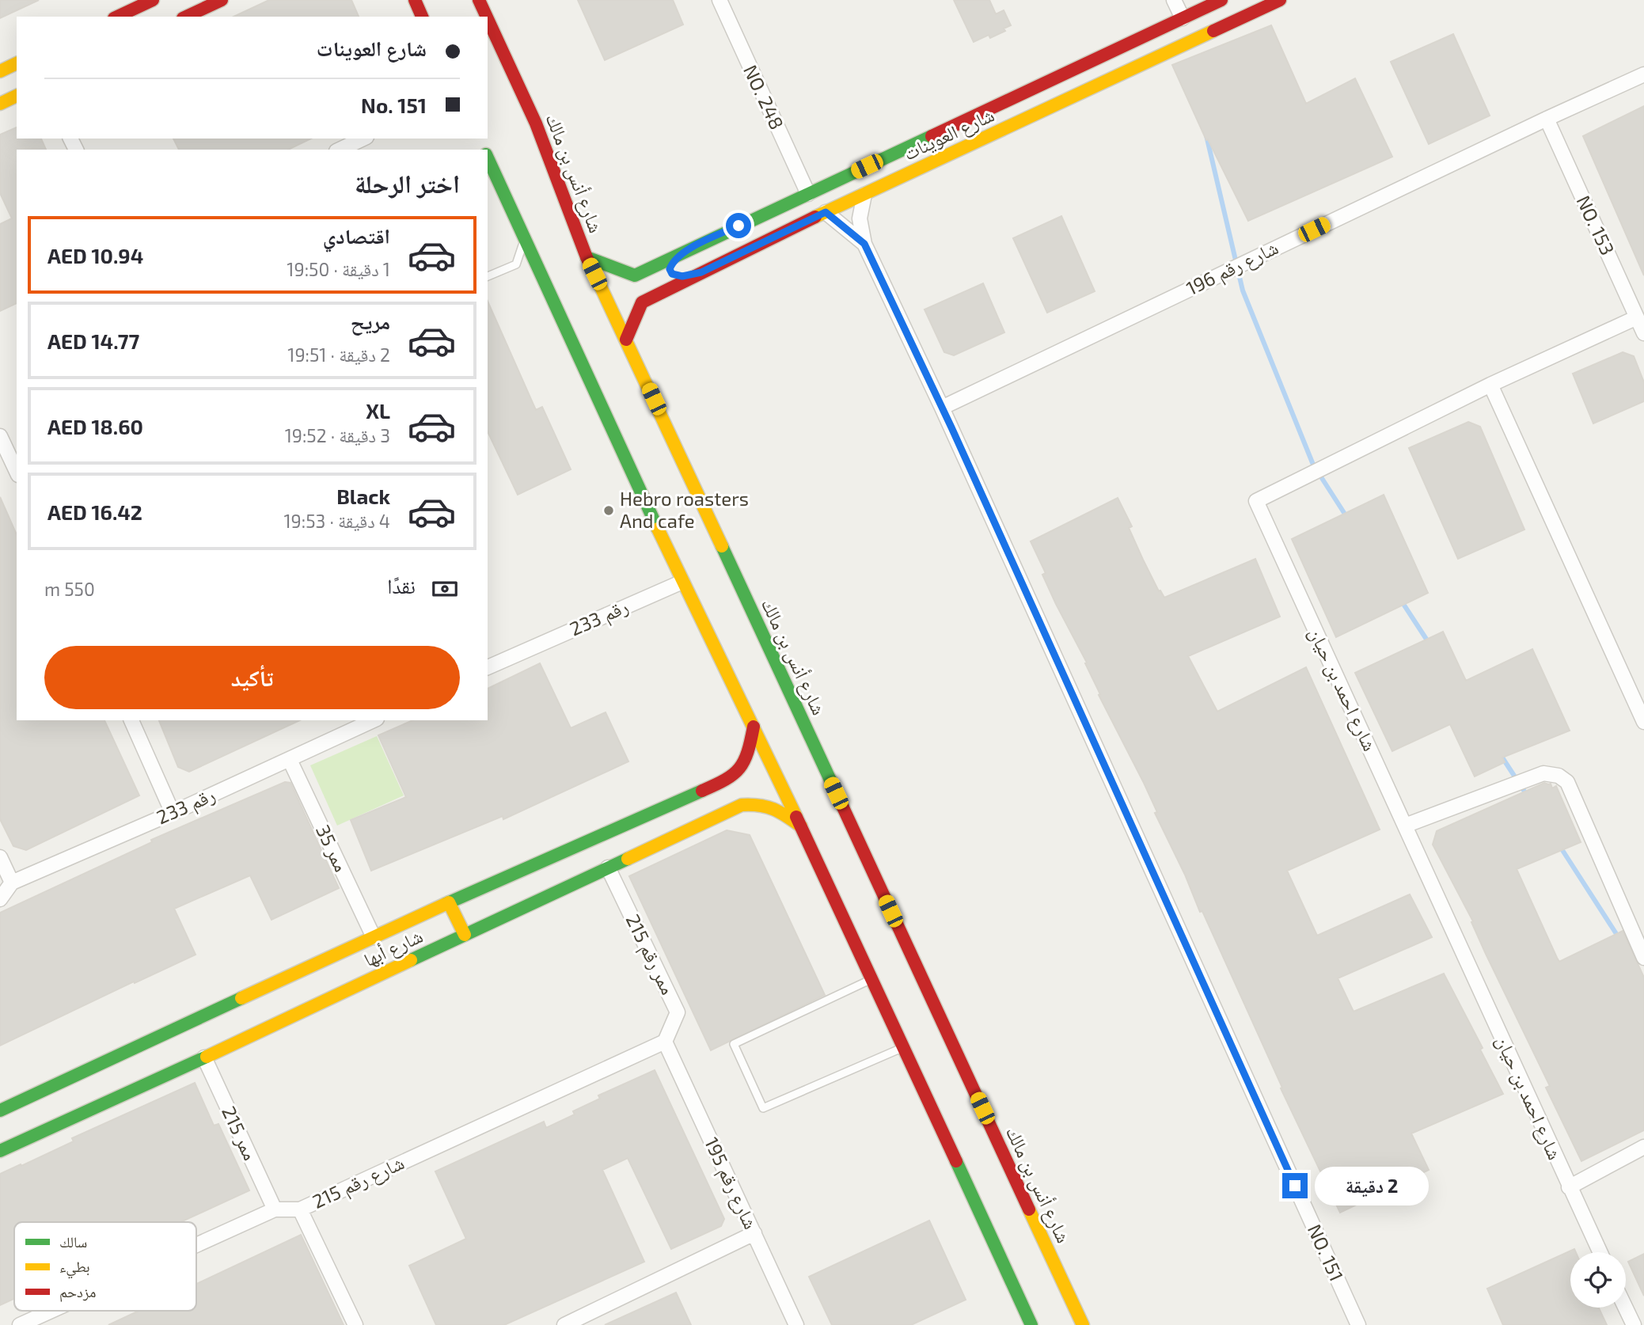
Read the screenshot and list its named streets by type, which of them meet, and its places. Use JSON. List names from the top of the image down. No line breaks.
{"streets":{"street":["NO. 248","شارع العوينات","شارع أنس بن مالك","NO. 153","شارع رقم 196","رقم 233","شارع احمد بن حيان","ممر 35","شارع أبها","ممر رقم 215","ممر 215","شارع رقم 215","شارع رقم 195","NO. 151"]},"crossings":[["NO. 248","شارع العوينات"],["شارع العوينات","شارع أنس بن مالك"],["شارع العوينات","NO. 151"],["NO. 153","شارع رقم 196"],["NO. 153","شارع احمد بن حيان"],["شارع رقم 196","NO. 151"],["رقم 233","ممر 35"],["ممر 35","شارع أبها"],["شارع أبها","ممر رقم 215"],["شارع أبها","ممر 215"],["ممر رقم 215","شارع رقم 215"],["ممر رقم 215","شارع رقم 195"],["ممر 215","شارع رقم 215"],["شارع رقم 215","شارع رقم 195"]],"places":["Hebro roasters And cafe"],"legend":["سالك","بطيء","مزدحم"],"page":{"banner":["شارع العوينات","No. 151"],"heading":"اختر الرحلة","list":[{"name":"اقتصادي","note":"1 دقيقة · 19:50","value":"AED 10.94"},{"name":"مريح","note":"2 دقيقة · 19:51","value":"AED 14.77"},{"name":"XL","note":"3 دقيقة · 19:52","value":"AED 18.60"},{"name":"Black","note":"4 دقيقة · 19:53","value":"AED 16.42"}],"pay":["نقدًا","550 m"],"buttons":"تأكيد","bubble":"2 دقيقة"}}
